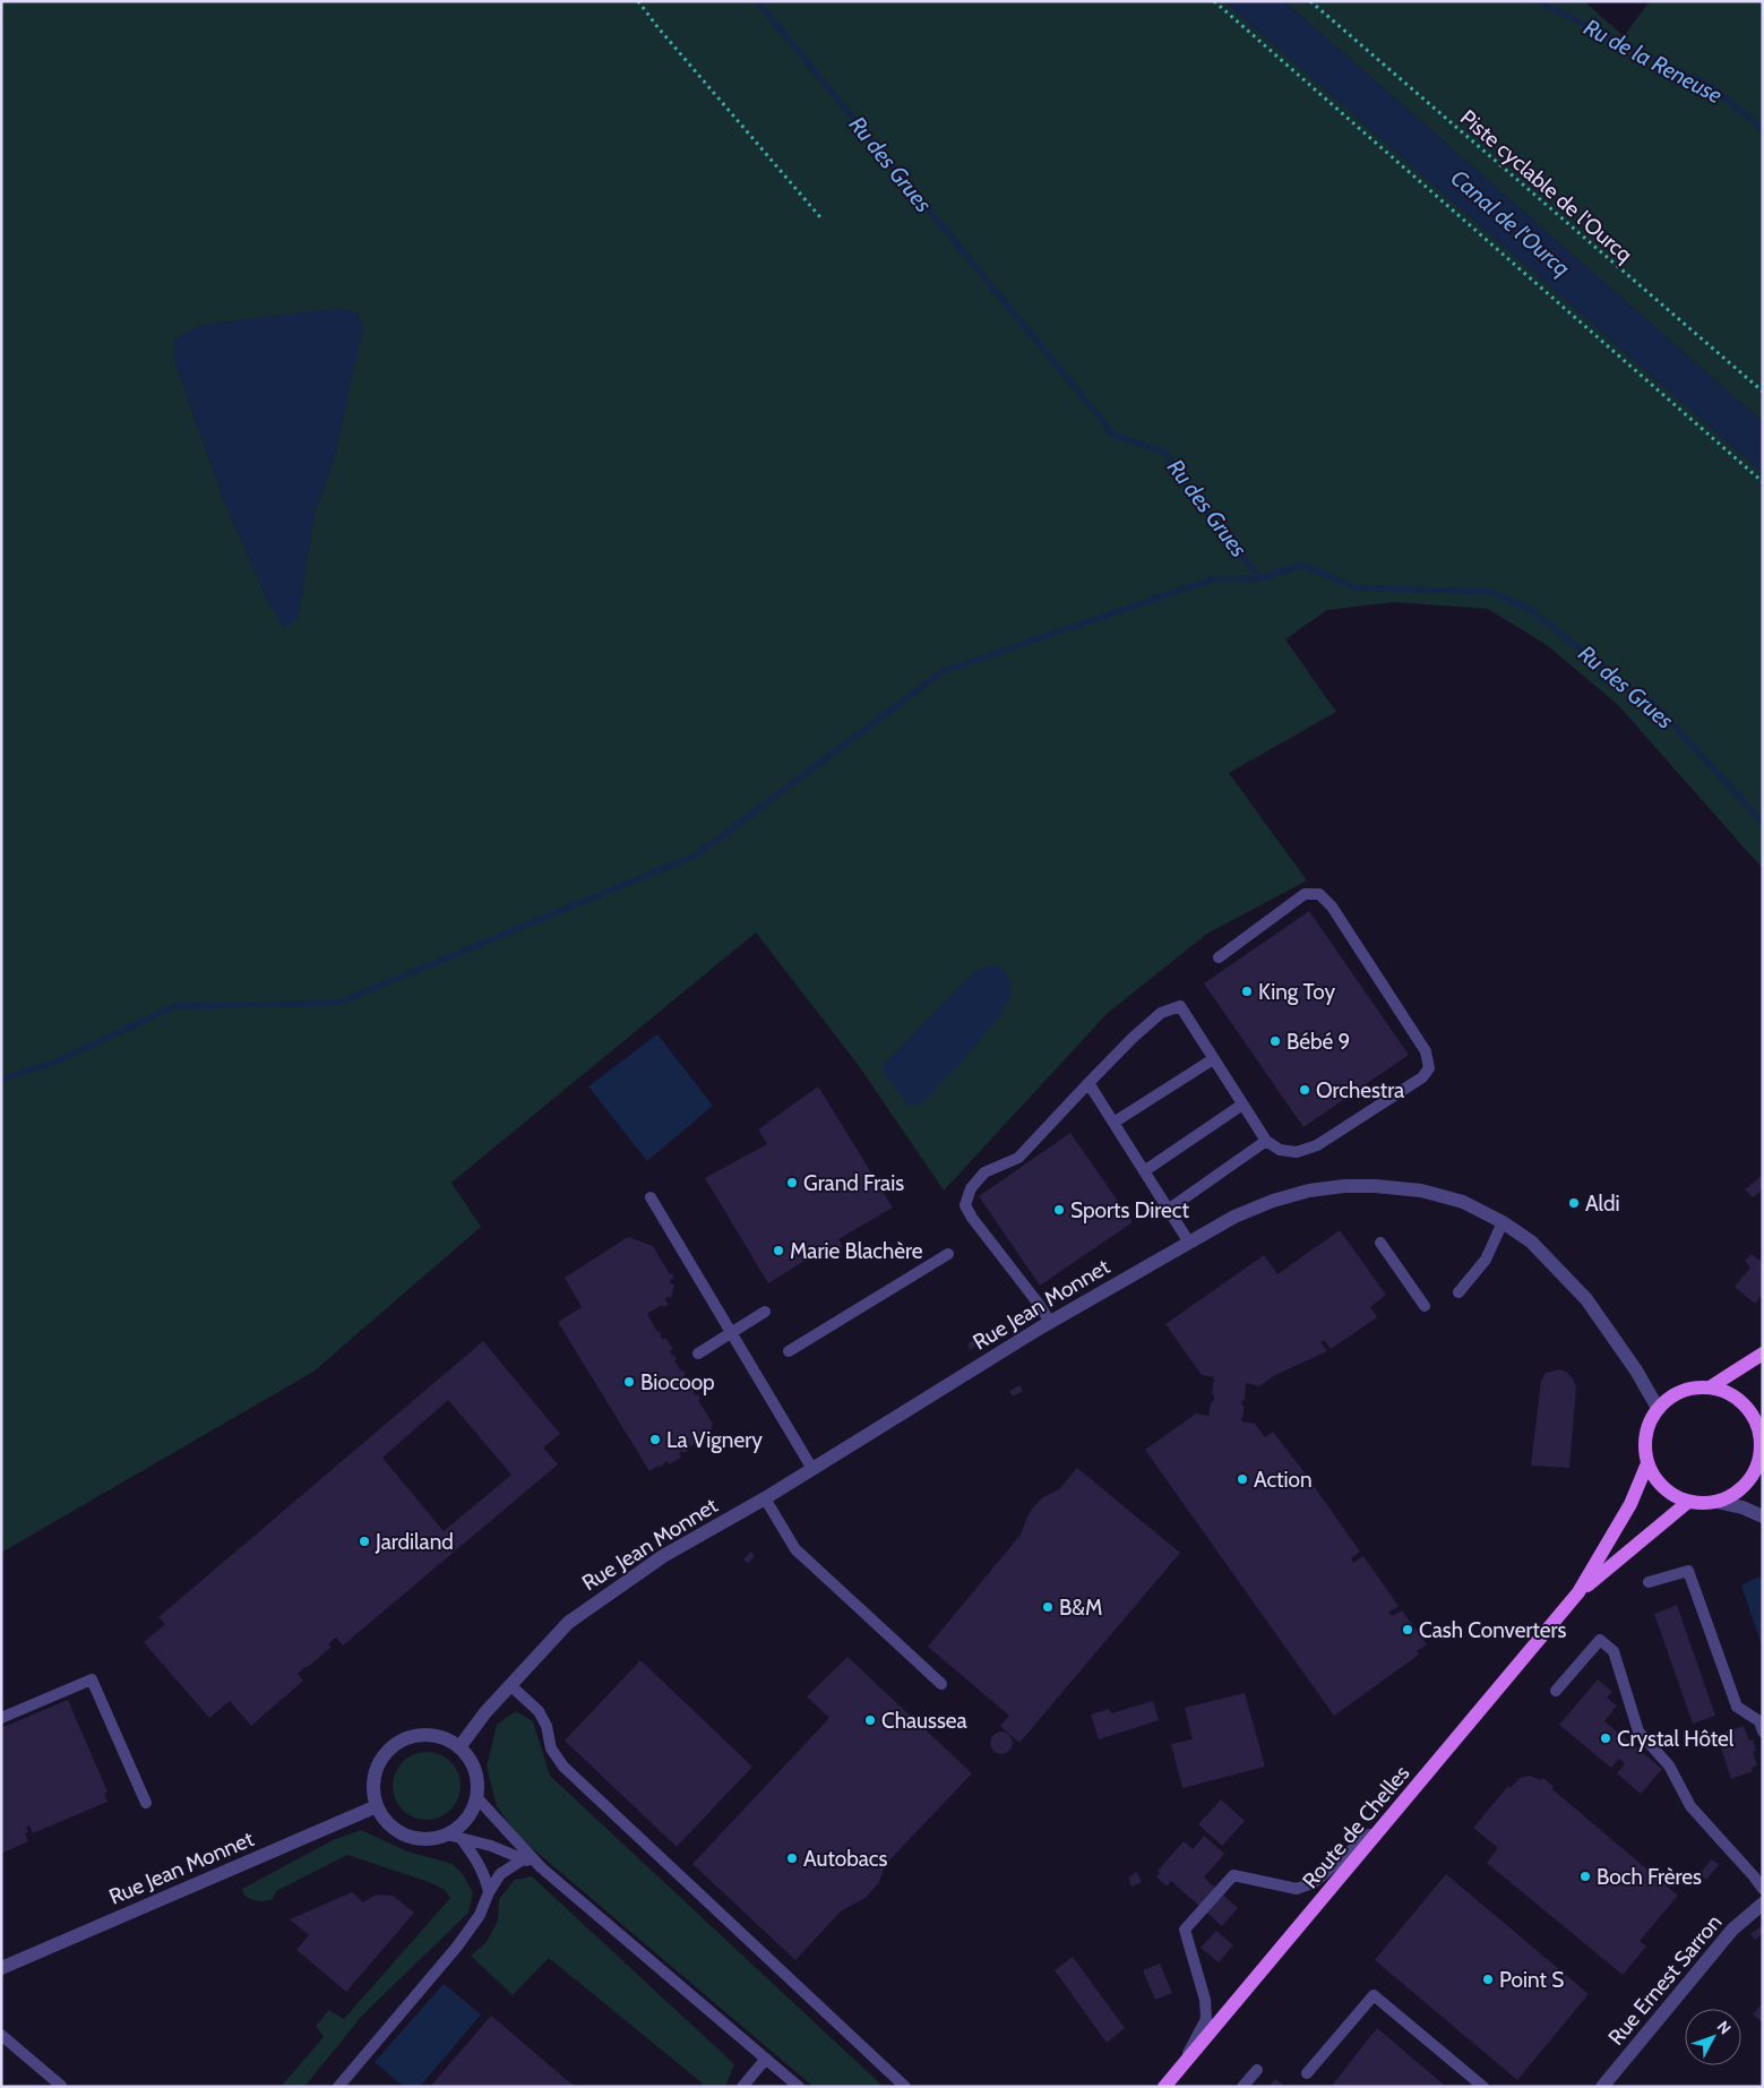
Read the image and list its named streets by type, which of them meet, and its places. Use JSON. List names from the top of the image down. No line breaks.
{"streets":{"main road":["Route de Chelles"],"street":["Rue Jean Monnet","Rue Ernest Sarron"],"path":["Piste cyclable de l'Ourcq"]},"water":["Ru de la Reneuse","Ru des Grues","Canal de l'Ourcq"],"places":["King Toy","Bébé 9","Orchestra","Grand Frais","Aldi","Sports Direct","Marie Blachère","Biocoop","La Vignery","Action","Jardiland","B&M","Cash Converters","Chaussea","Crystal Hôtel","Autobacs","Boch Frères","Point S"],"north":"top right"}
